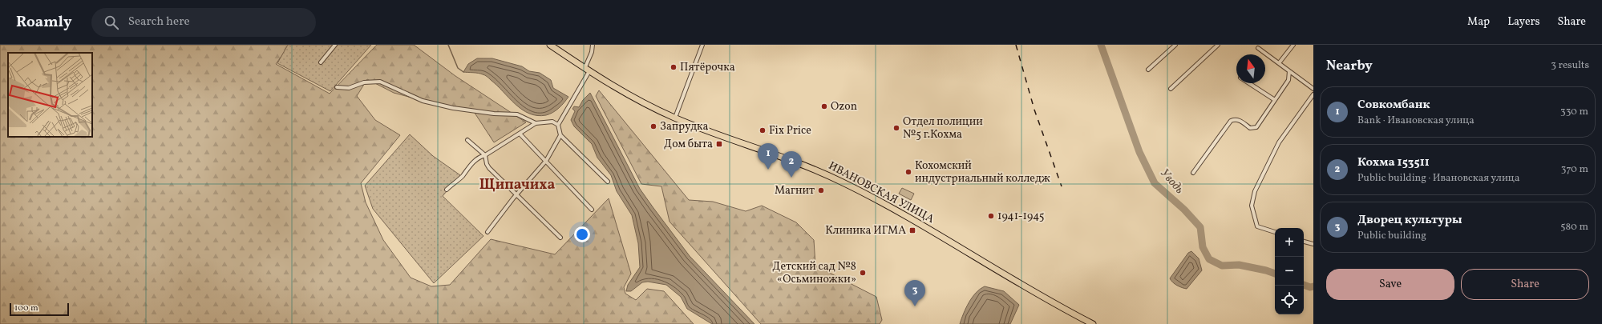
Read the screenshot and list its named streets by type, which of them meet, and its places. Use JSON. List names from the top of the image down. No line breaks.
{"streets":{"main road":["ИВАНОВСКАЯ УЛИЦА"]},"districts":["Щипачиха"],"water":["Уводь"],"places":{"other":["Пятёрочка","Ozon","Запрудка","Отдел полиции №5 г.Кохма","Fix Price","Кохомский индустриальный колледж","Магнит","1941-1945","Детский сад №8 «Осьминожки»"],"transit":["Дом быта","Клиника ИГМА"]},"scale_bar":"100 m","north":"top","page":{"header":"Roamly","search":"Search here","nav":["Map","Layers","Share"],"heading":["Nearby","3 results"],"list":[{"mark":"1","name":"Совкомбанк","note":"Bank · Ивановская улица","value":"330 m"},{"mark":"2","name":"Кохма 153511","note":"Public building · Ивановская улица","value":"370 m"},{"mark":"3","name":"Дворец культуры","note":"Public building","value":"580 m"}],"pins":["1","2","3"],"map_buttons":["+","−"],"buttons":["Save","Share"],"scale":"100 m"}}
